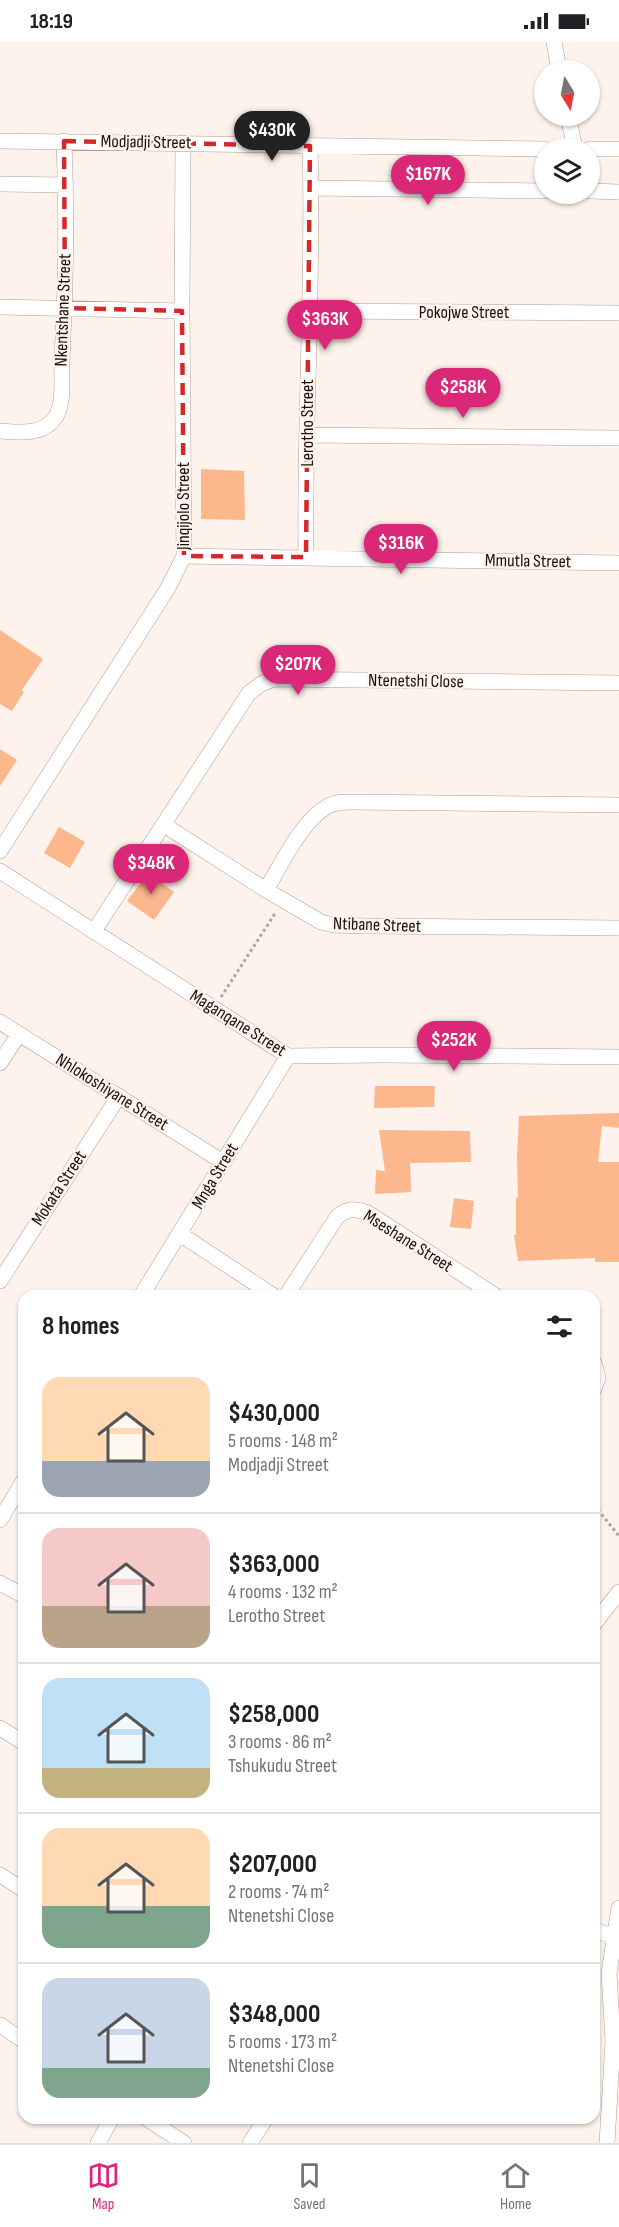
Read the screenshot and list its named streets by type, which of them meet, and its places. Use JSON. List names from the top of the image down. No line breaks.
{"streets":{"street":["Modjadji Street","Nkentshane Street","Pokojwe Street","Lerotho Street","Jinqijolo Street","Mmutla Street","Ntenetshi Close","Ntibane Street","Maganqane Street","Nhlokoshiyane Street","Mnga Street","Mokata Street","Mseshane Street"]},"crossings":[["Modjadji Street","Nkentshane Street"],["Modjadji Street","Lerotho Street"],["Modjadji Street","Jinqijolo Street"],["Pokojwe Street","Lerotho Street"],["Lerotho Street","Mmutla Street"],["Jinqijolo Street","Mmutla Street"],["Ntenetshi Close","Ntibane Street"],["Ntenetshi Close","Maganqane Street"],["Maganqane Street","Mnga Street"],["Nhlokoshiyane Street","Mnga Street"],["Nhlokoshiyane Street","Mokata Street"]],"north":"bottom","page":{"status":"18:19","price":["$430K","$167K","$363K","$258K","$316K","$207K","$348K","$252K"],"heading":"8 homes","list":[{"name":"$430,000","note":"5 rooms · 148 m² · Modjadji Street"},{"name":"$363,000","note":"4 rooms · 132 m² · Lerotho Street"},{"name":"$258,000","note":"3 rooms · 86 m² · Tshukudu Street"},{"name":"$207,000","note":"2 rooms · 74 m² · Ntenetshi Close"},{"name":"$348,000","note":"5 rooms · 173 m² · Ntenetshi Close"}],"tabs":["Map","Saved","Home"]}}
